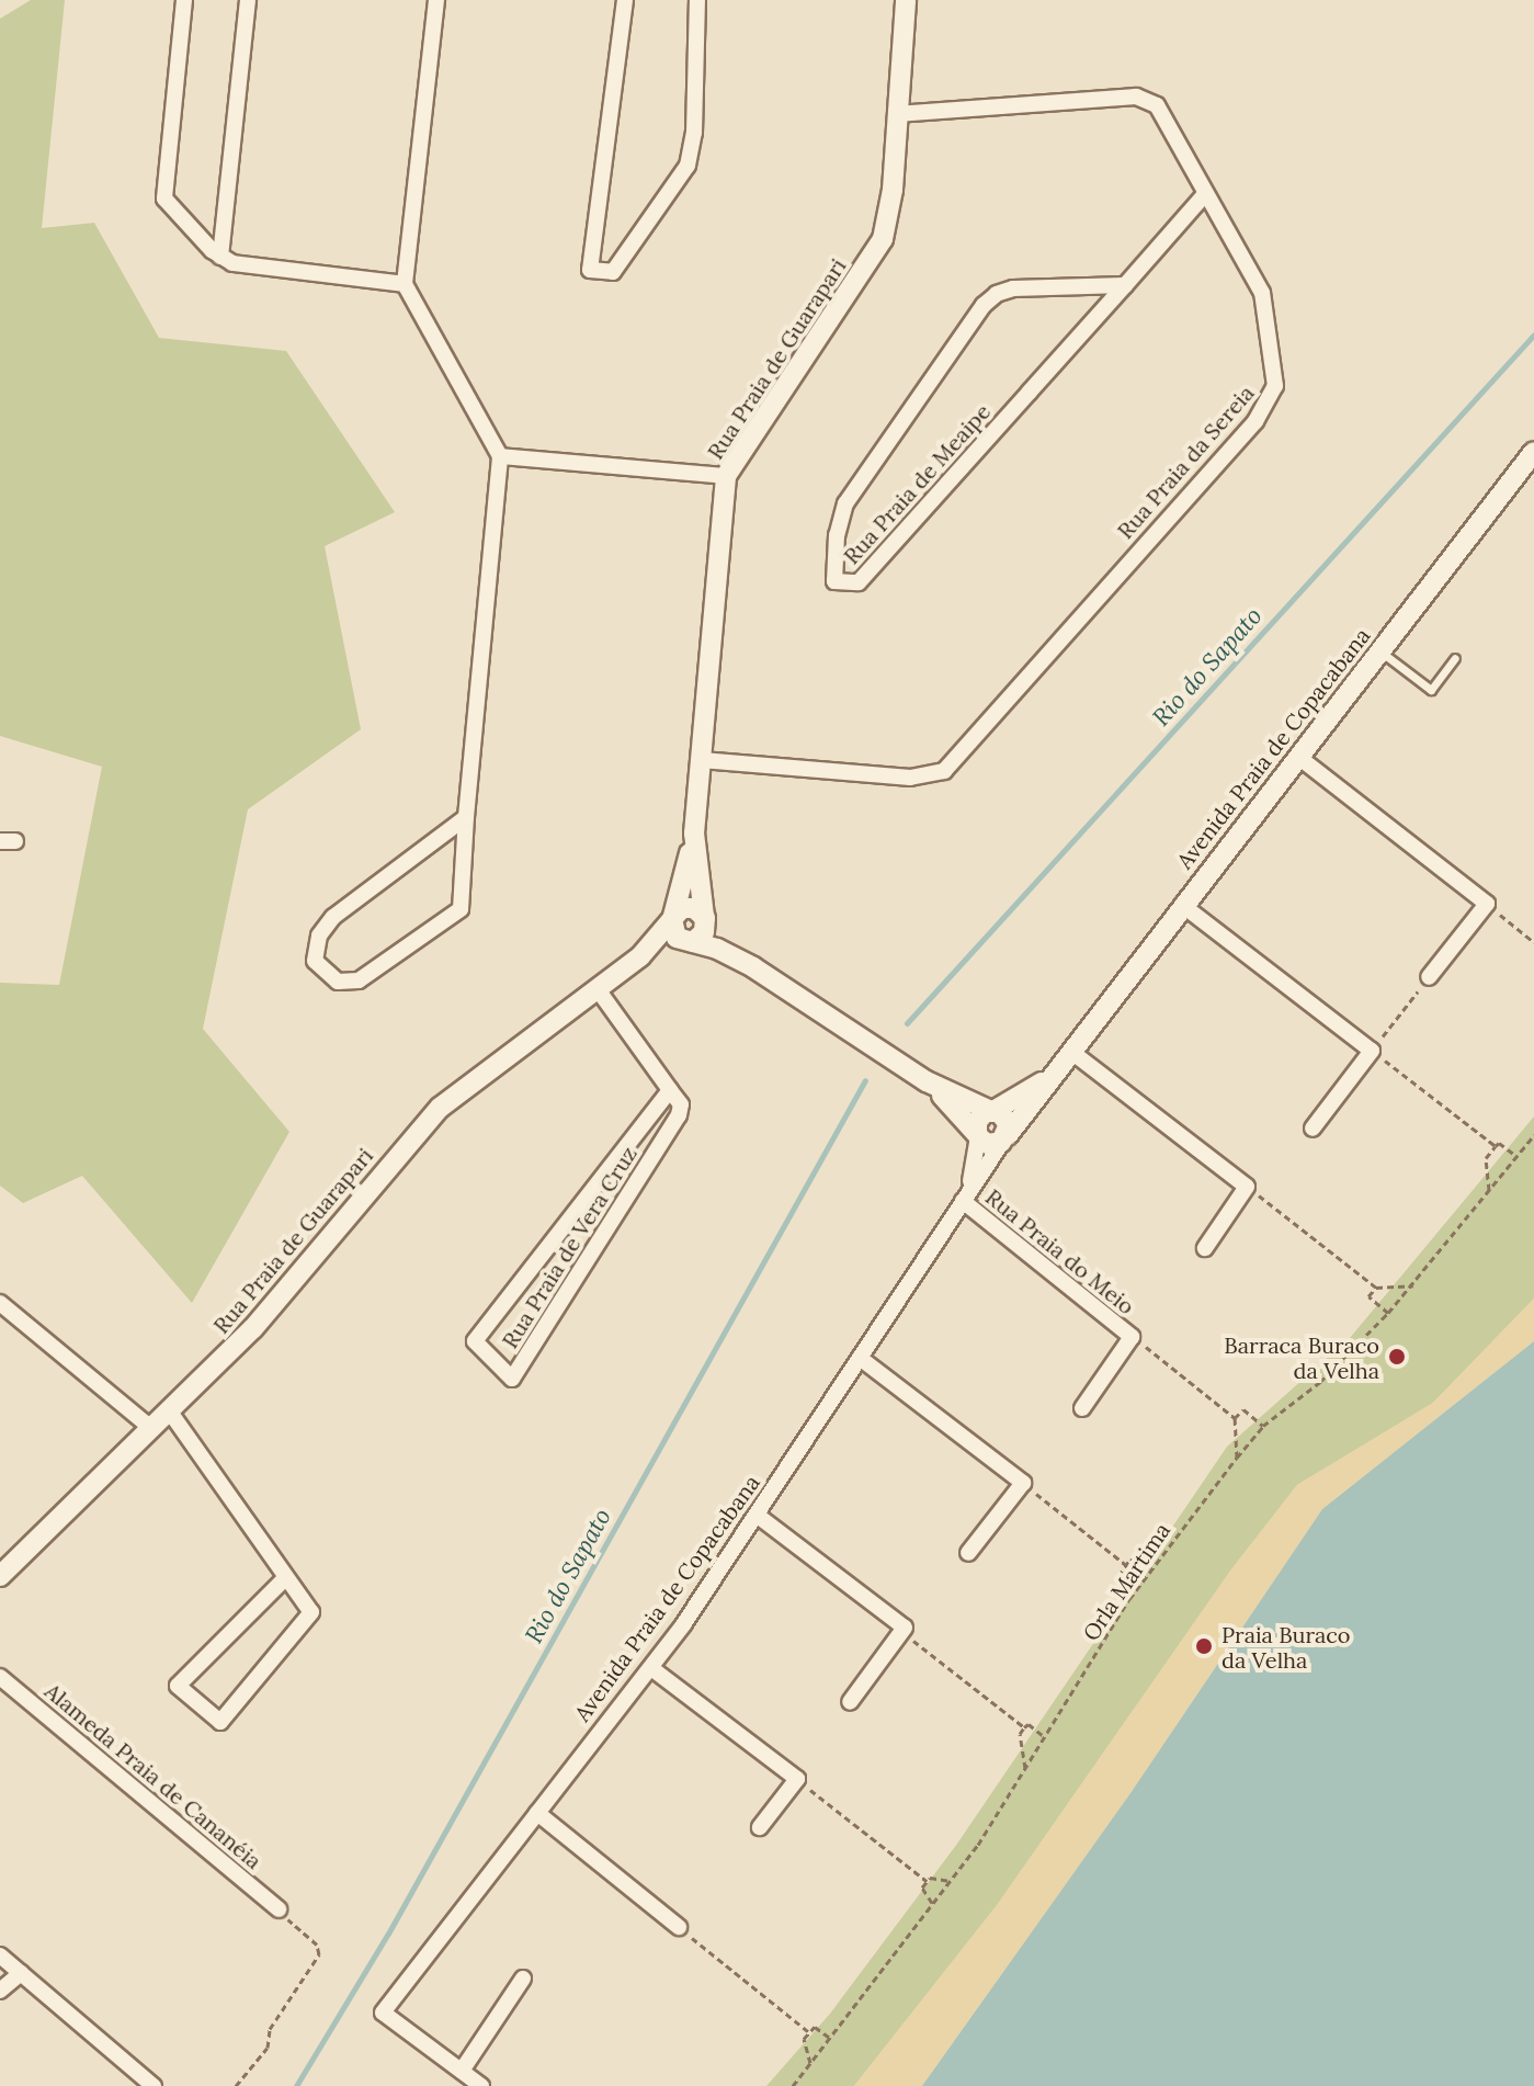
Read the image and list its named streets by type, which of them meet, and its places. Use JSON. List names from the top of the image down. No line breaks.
{"streets":{"street":["Rua Praia de Guarapari","Rua Praia da Sereia","Rua Praia de Meaipe","Avenida Praia de Copacabana","Rua Praia de Vera Cruz","Rua Praia do Meio","Alameda Praia de Cananéia"],"path":["Orla Martima"]},"crossings":[["Rua Praia de Guarapari","Rua Praia da Sereia"],["Rua Praia da Sereia","Rua Praia de Meaipe"],["Avenida Praia de Copacabana","Rua Praia do Meio"]],"water":["Rio do Sapato"],"places":["Barraca Buraco da Velha","Praia Buraco da Velha"]}
